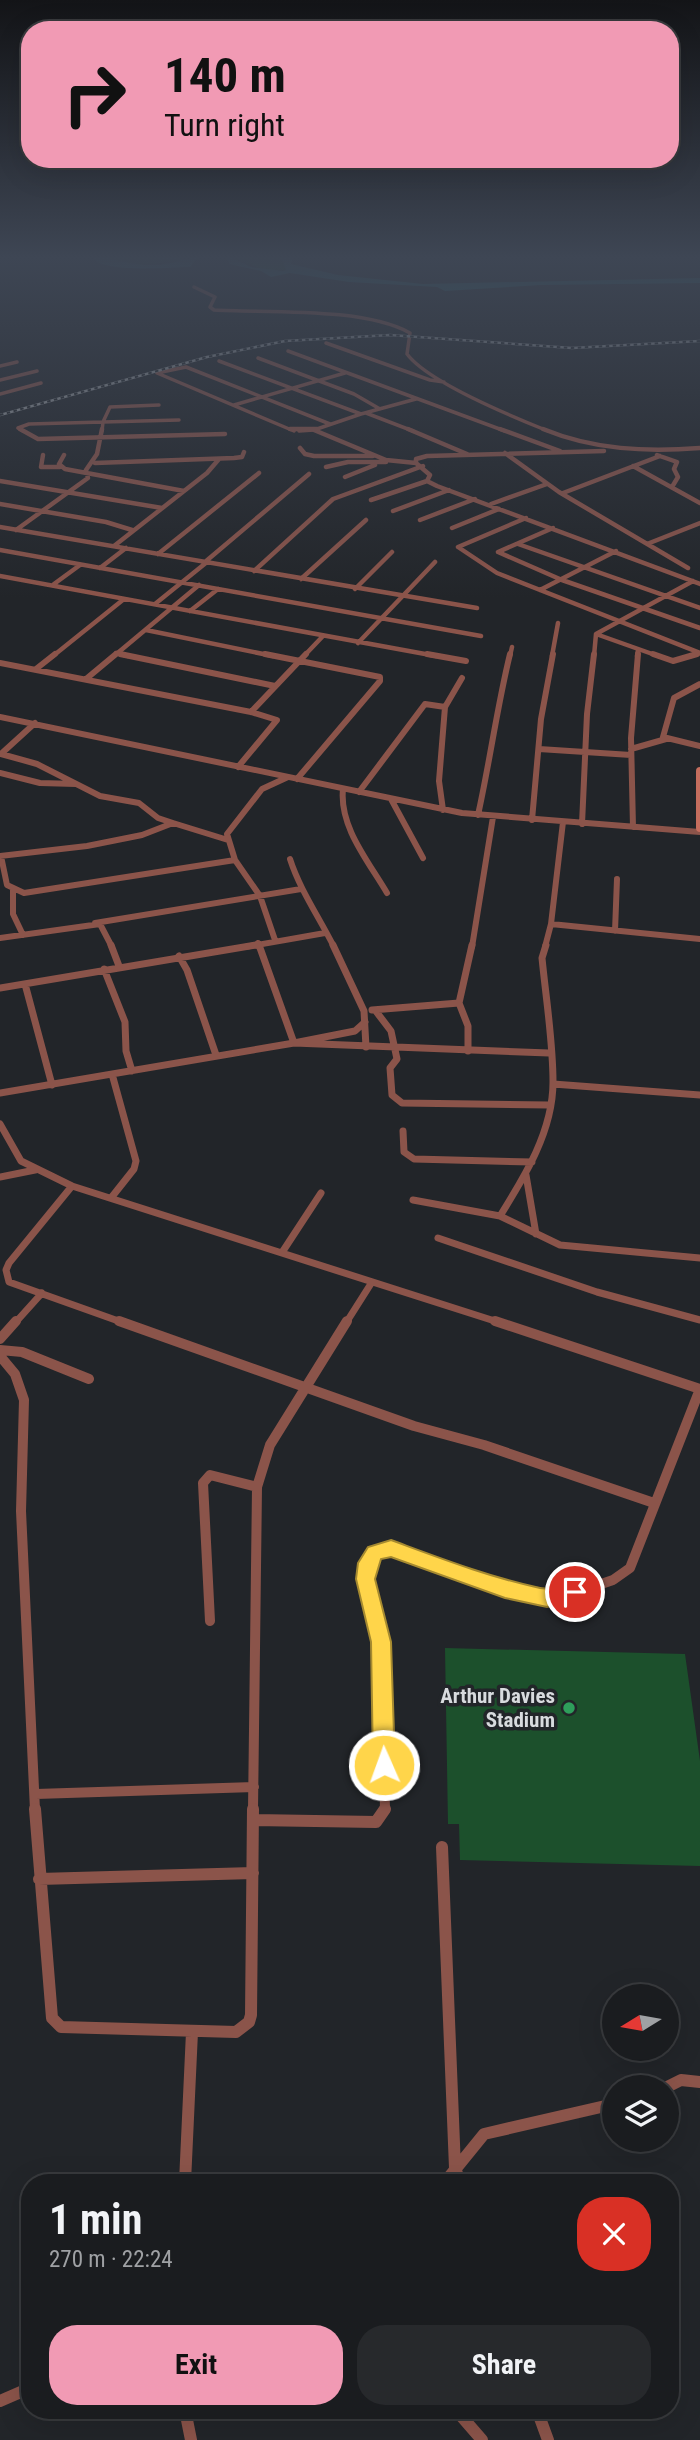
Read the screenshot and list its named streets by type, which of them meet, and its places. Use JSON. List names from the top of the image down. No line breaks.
{"places":["Arthur Davies Stadium"],"north":"left","page":{"turn":["140 m","Turn right"],"heading":["1 min","270 m · 22:24"],"buttons":["Exit","Share"]}}
